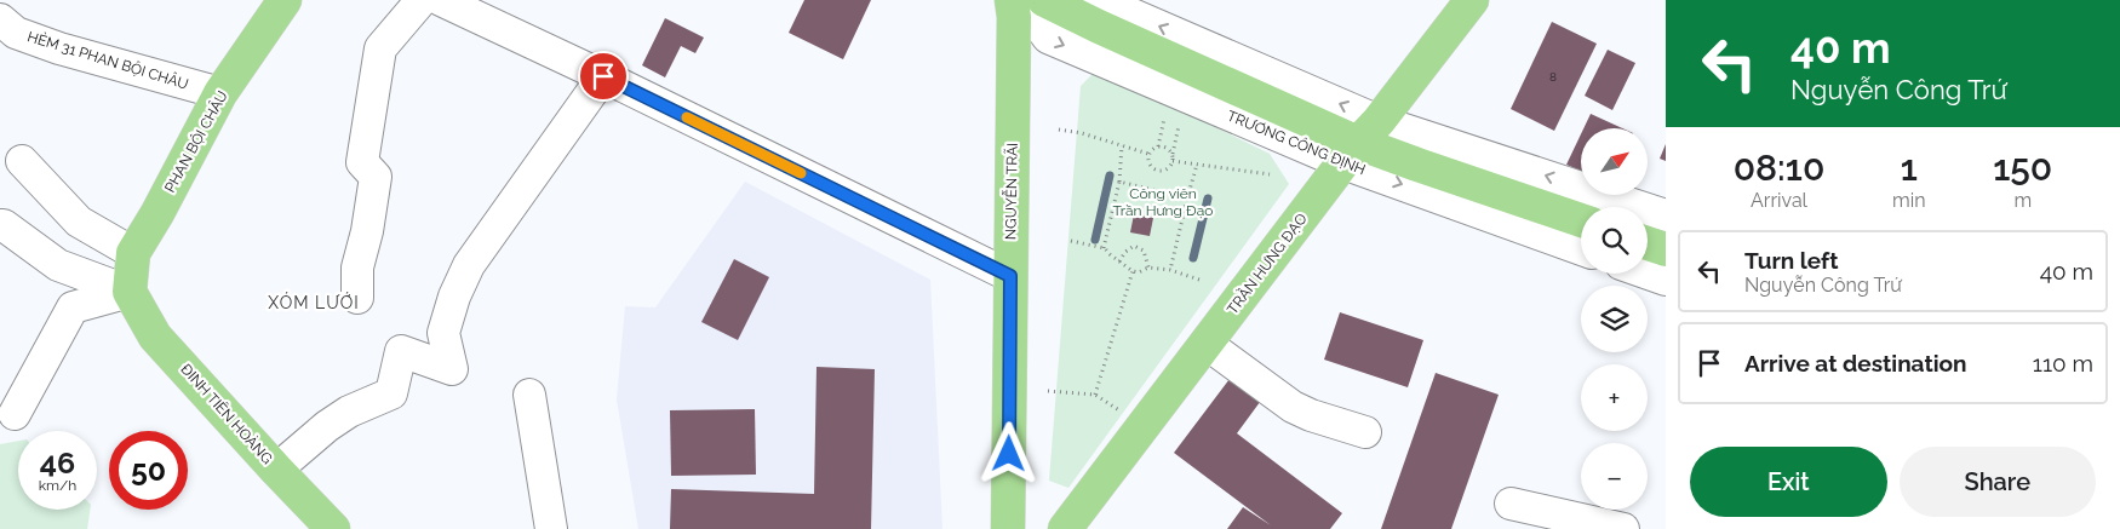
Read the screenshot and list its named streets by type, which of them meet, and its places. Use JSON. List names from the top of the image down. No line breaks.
{"streets":{"main road":["PHAN BỘI CHÂU","TRƯƠNG CÔNG ĐỊNH","NGUYỄN TRÃI","TRẦN HƯNG ĐẠO","ĐINH TIÊN HOÀNG"],"street":["HẺM 31 PHAN BỘI CHÂU"]},"crossings":[["HẺM 31 PHAN BỘI CHÂU","PHAN BỘI CHÂU"],["PHAN BỘI CHÂU","ĐINH TIÊN HOÀNG"],["TRƯƠNG CÔNG ĐỊNH","TRẦN HƯNG ĐẠO"]],"districts":["XÓM LƯỚI"],"parks":["Công viên Trần Hưng Đạo"],"house_numbers":["8"],"north":"top right","page":{"turn":["40 m","Nguyễn Công Trứ"],"eta":["08:10","Arrival","1","min","150","m"],"map_buttons":["+","−"],"list":[{"name":"Turn left","note":"Nguyễn Công Trứ","value":"40 m"},{"name":"Arrive at destination","value":"110 m"}],"speed":"46 km/h","limit":"50","buttons":["Exit","Share"]}}
